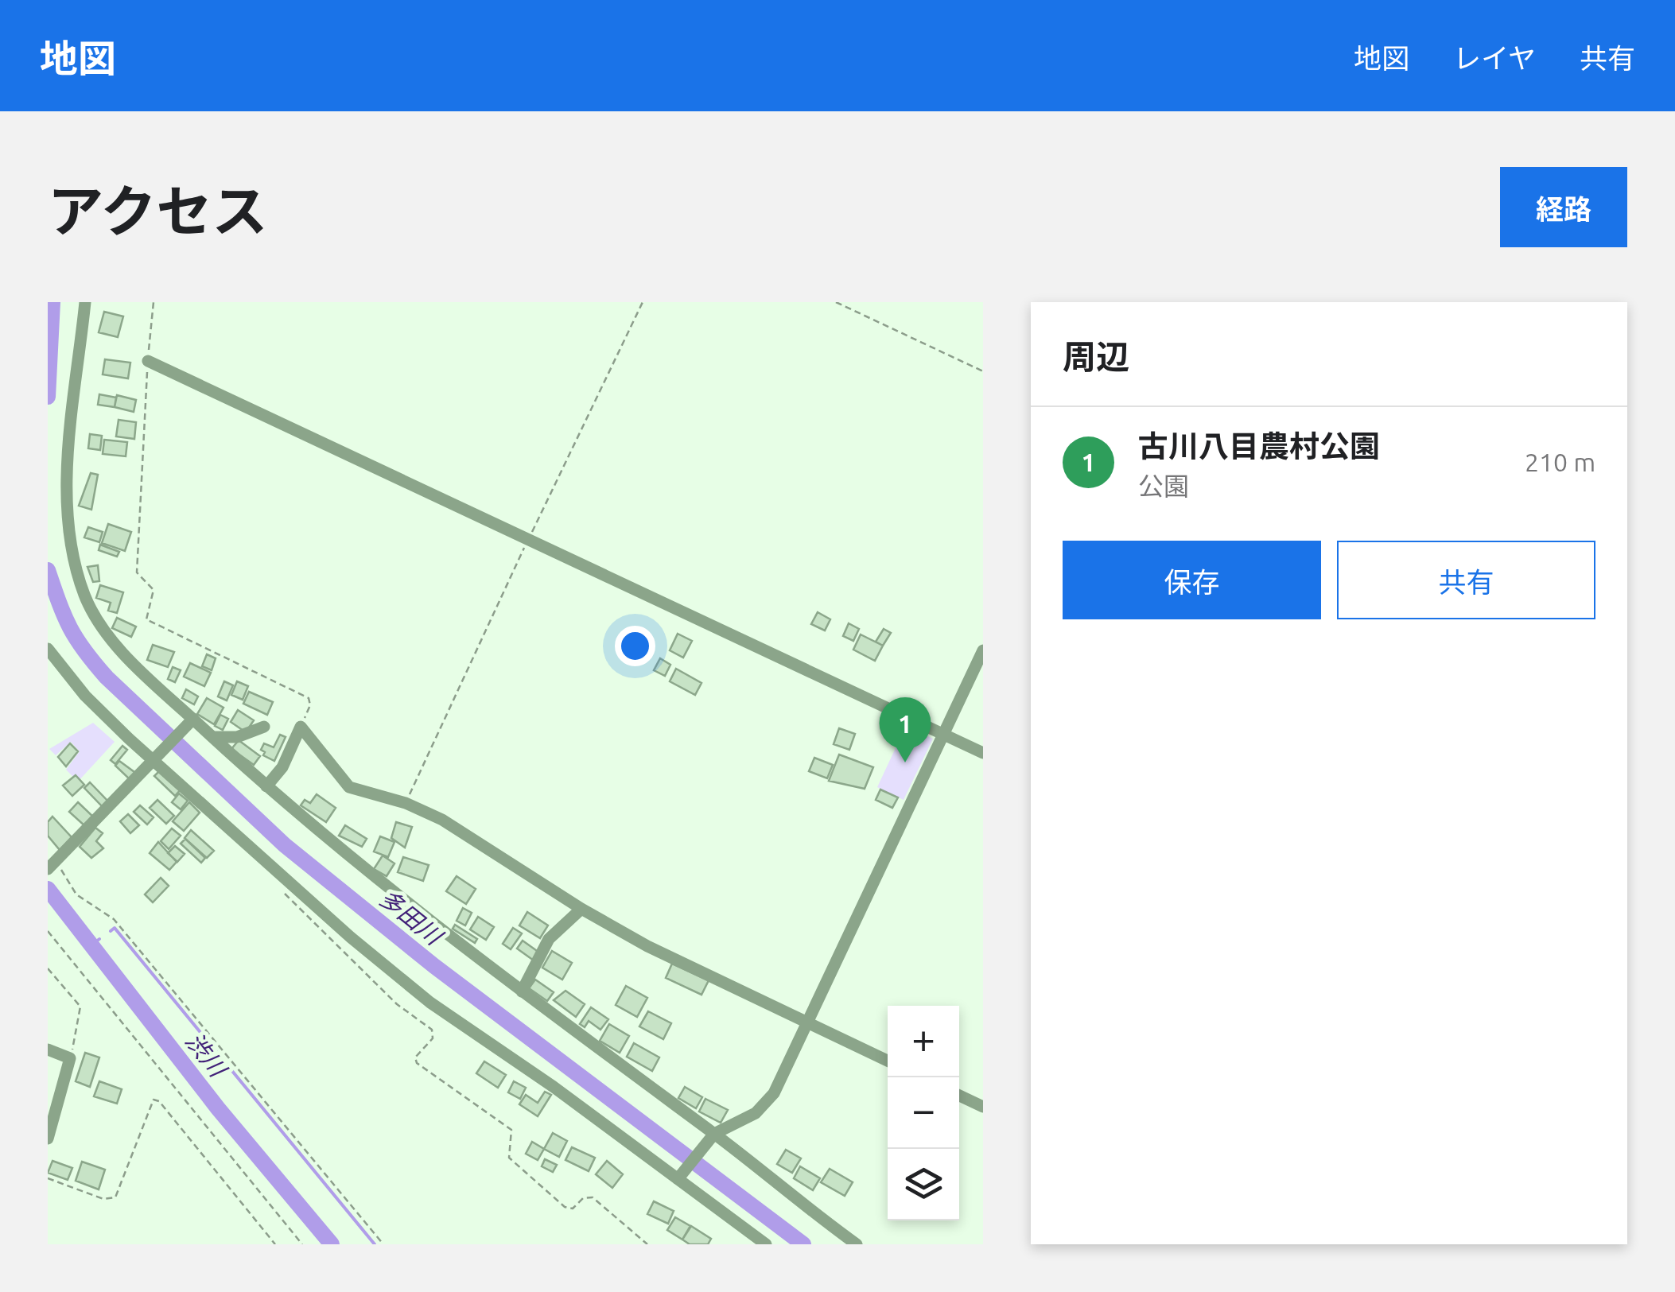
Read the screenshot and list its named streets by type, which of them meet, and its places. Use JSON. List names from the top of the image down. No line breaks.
{"water":["多田川","渋川"],"page":{"header":"地図","nav":["地図","レイヤ","共有"],"title":"アクセス","buttons":["経路",["保存","共有"]],"heading":"周辺","list":[{"mark":"1","name":"古川八目農村公園","note":"公園","value":"210 m"}],"pins":"1","map_buttons":["+","−"]}}
